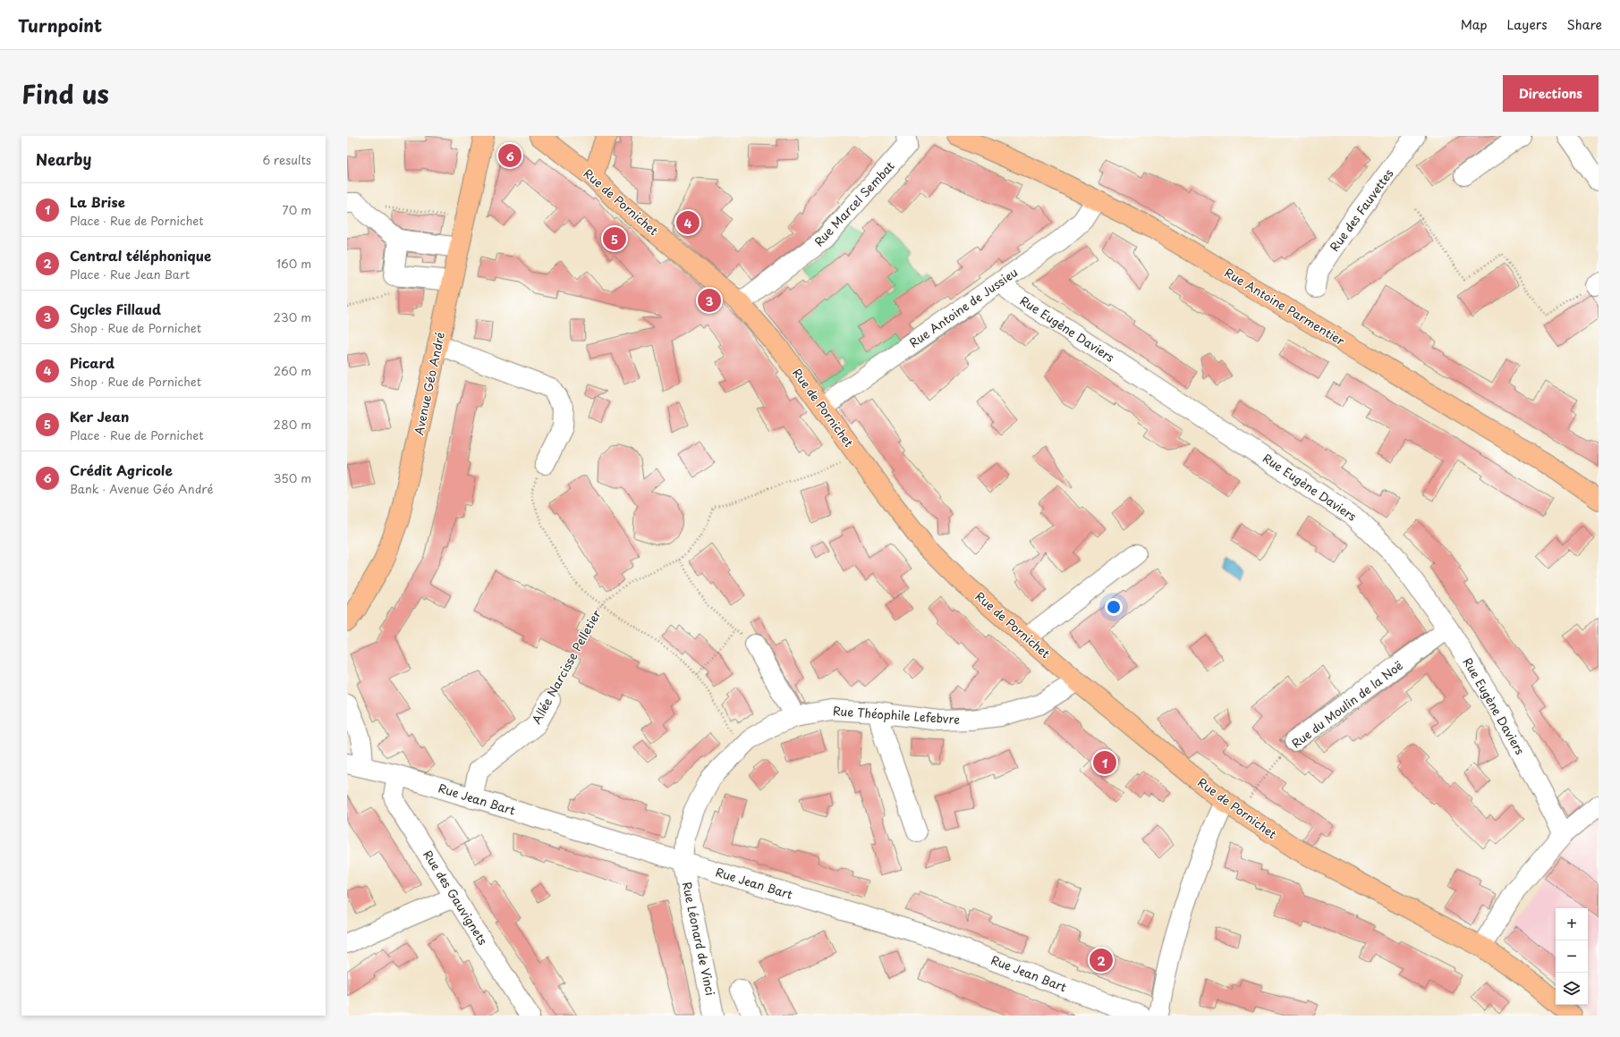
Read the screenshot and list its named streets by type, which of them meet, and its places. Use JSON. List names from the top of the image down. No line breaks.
{"streets":{"main road":["Rue de Pornichet","Rue Antoine Parmentier","Avenue Géo André"],"street":["Rue Marcel Sembat","Rue des Fauvettes","Rue Antoine de Jussieu","Rue Eugène Daviers","Allée Narcisse Pelletier","Rue du Moulin de la Noë","Rue Théophile Lefebvre","Rue Jean Bart","Rue des Gauvignets","Rue Léonard de Vinci"]},"crossings":[["Rue de Pornichet","Rue Marcel Sembat"],["Rue de Pornichet","Rue Antoine de Jussieu"],["Rue de Pornichet","Rue Théophile Lefebvre"],["Rue Antoine Parmentier","Rue Antoine de Jussieu"],["Rue Antoine de Jussieu","Rue Eugène Daviers"],["Rue Eugène Daviers","Rue du Moulin de la Noë"],["Allée Narcisse Pelletier","Rue Jean Bart"],["Rue Théophile Lefebvre","Rue Jean Bart"],["Rue Théophile Lefebvre","Rue Léonard de Vinci"],["Rue Jean Bart","Rue des Gauvignets"],["Rue Jean Bart","Rue Léonard de Vinci"]],"page":{"header":"Turnpoint","nav":["Map","Layers","Share"],"title":"Find us","buttons":"Directions","heading":["Nearby","6 results"],"pins":["6","4","5","3","1","2"],"list":[{"mark":"1","name":"La Brise","note":"Place · Rue de Pornichet","value":"70 m"},{"mark":"2","name":"Central téléphonique","note":"Place · Rue Jean Bart","value":"160 m"},{"mark":"3","name":"Cycles Fillaud","note":"Shop · Rue de Pornichet","value":"230 m"},{"mark":"4","name":"Picard","note":"Shop · Rue de Pornichet","value":"260 m"},{"mark":"5","name":"Ker Jean","note":"Place · Rue de Pornichet","value":"280 m"},{"mark":"6","name":"Crédit Agricole","note":"Bank · Avenue Géo André","value":"350 m"}],"map_buttons":["+","−"]}}
